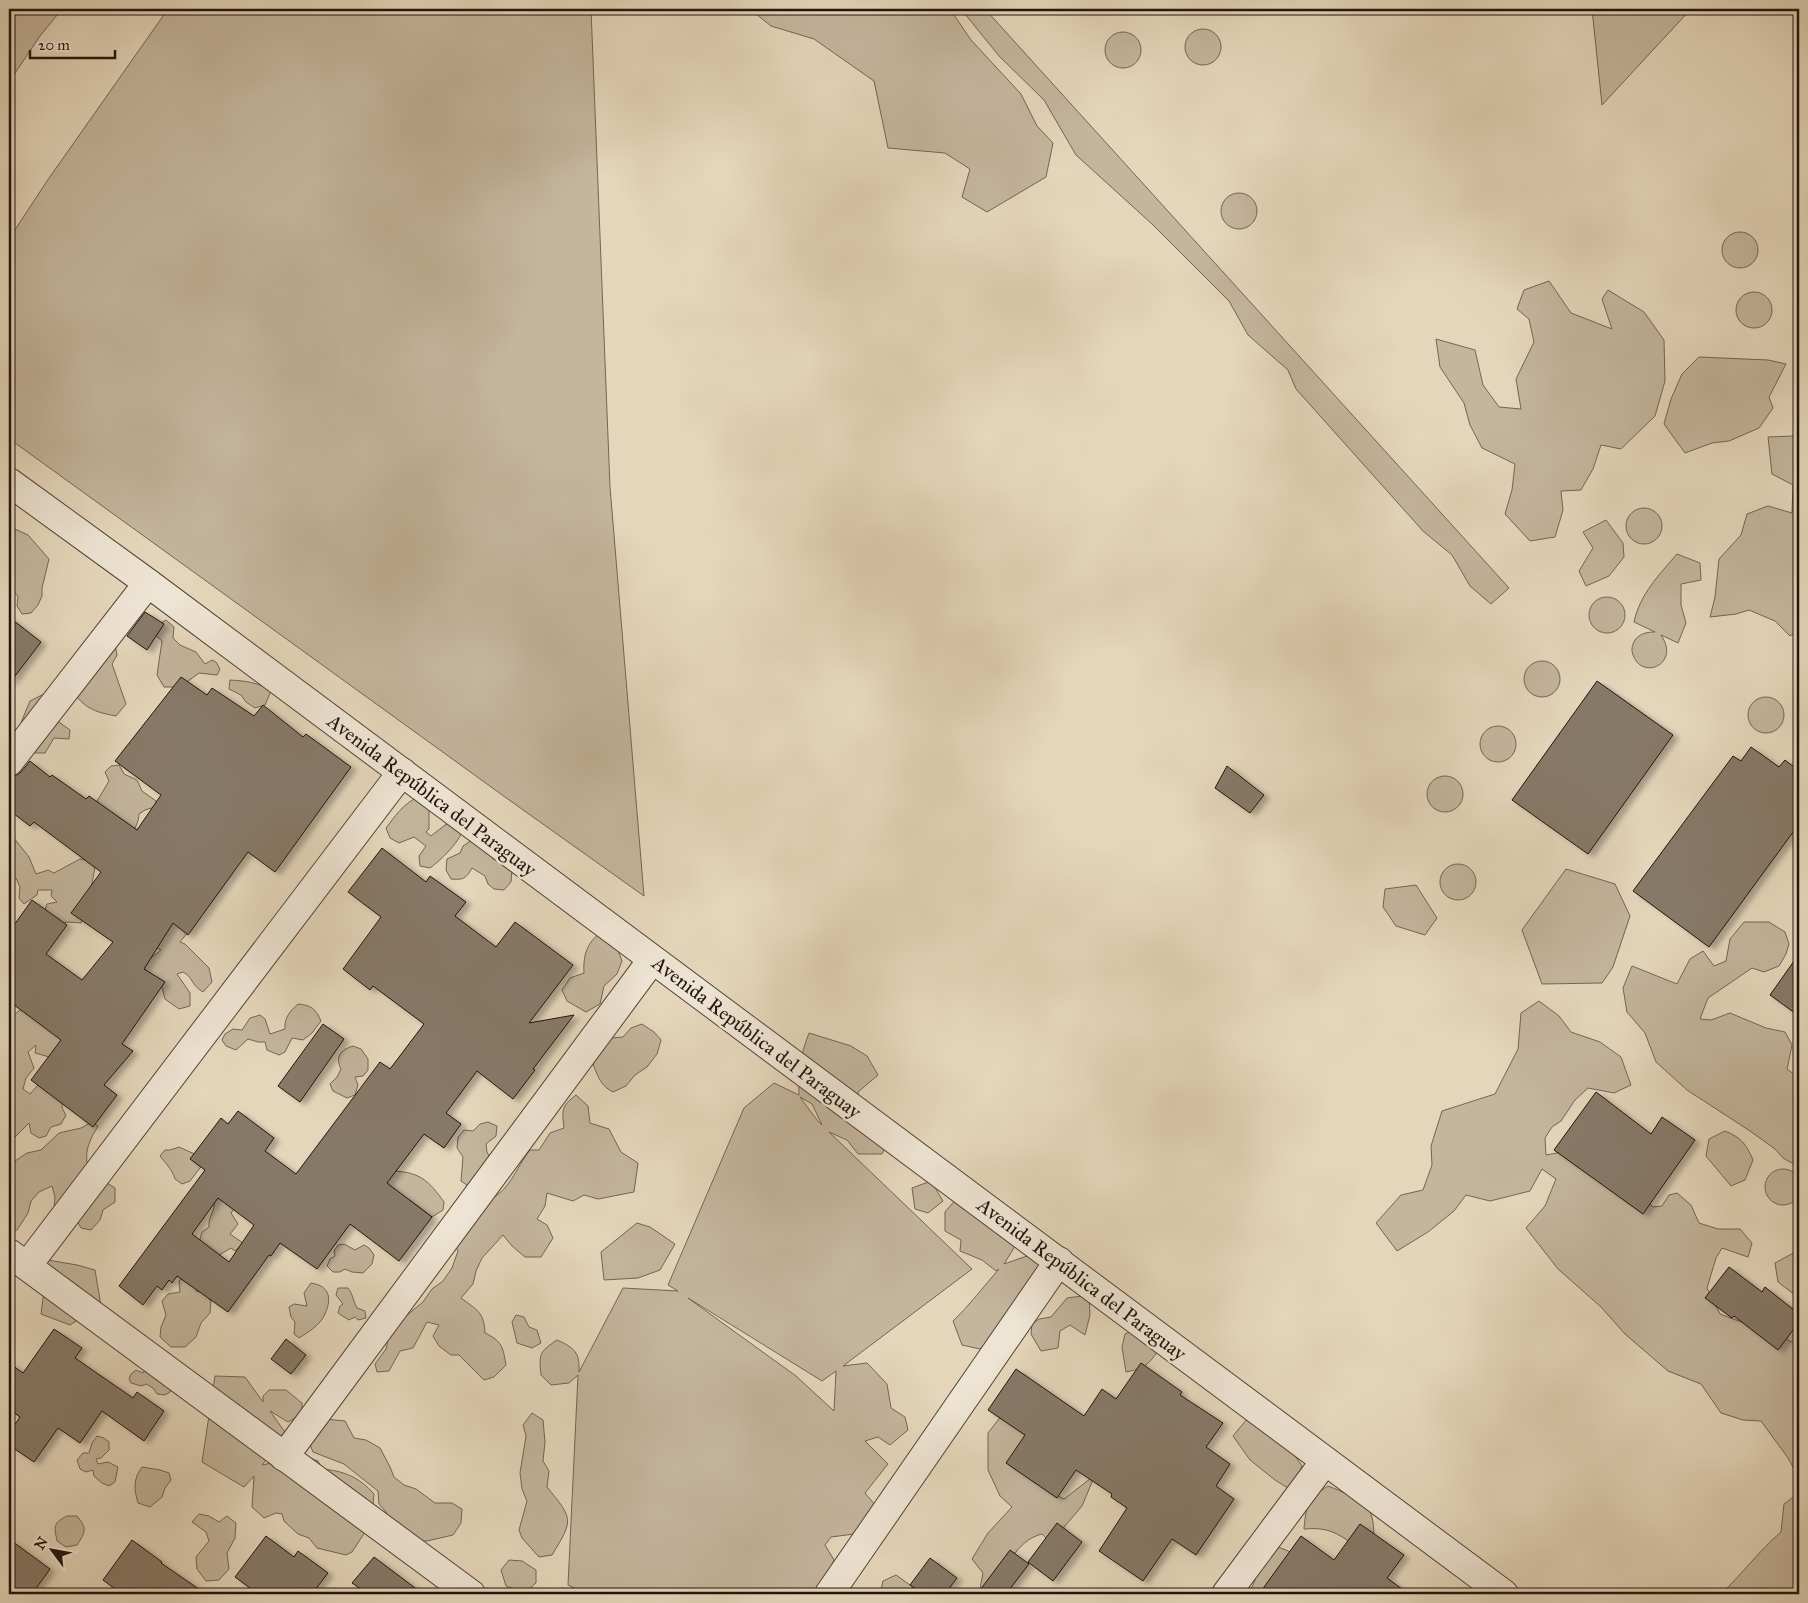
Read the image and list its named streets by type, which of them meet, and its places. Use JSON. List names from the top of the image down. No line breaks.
{"streets":{"street":["Avenida República del Paraguay"]},"scale_bar":"20 m","north":"top left"}
